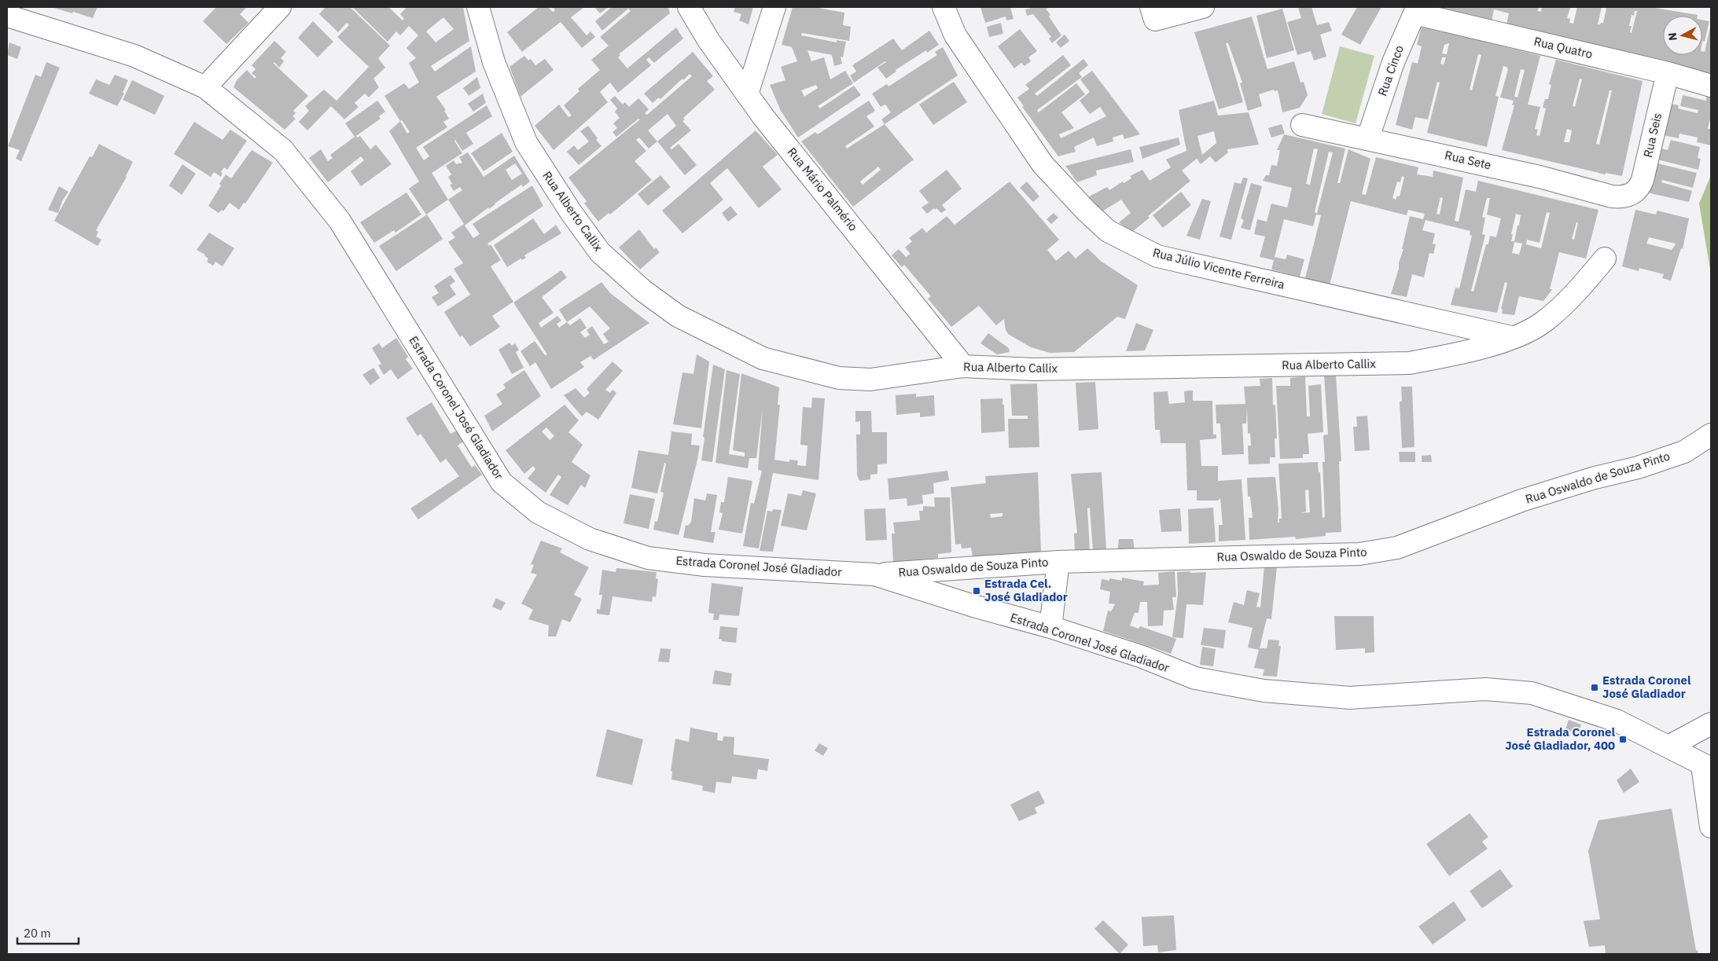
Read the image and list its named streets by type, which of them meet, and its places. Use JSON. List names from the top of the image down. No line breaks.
{"streets":{"street":["Rua Quatro","Rua Cinco","Rua Seis","Rua Sete","Rua Mário Palmério","Rua Alberto Callix","Rua Júlio Vicente Ferreira","Estrada Coronel José Gladiador","Rua Oswaldo de Souza Pinto"]},"crossings":[["Rua Quatro","Rua Cinco"],["Rua Quatro","Rua Seis"],["Rua Cinco","Rua Sete"],["Rua Seis","Rua Sete"],["Rua Mário Palmério","Rua Alberto Callix"],["Rua Alberto Callix","Rua Júlio Vicente Ferreira"],["Estrada Coronel José Gladiador","Rua Oswaldo de Souza Pinto"]],"places":{"transit":["Estrada Cel. José Gladiador","Estrada Coronel José Gladiador","Estrada Coronel José Gladiador, 400"]},"scale_bar":"20 m","north":"left"}
